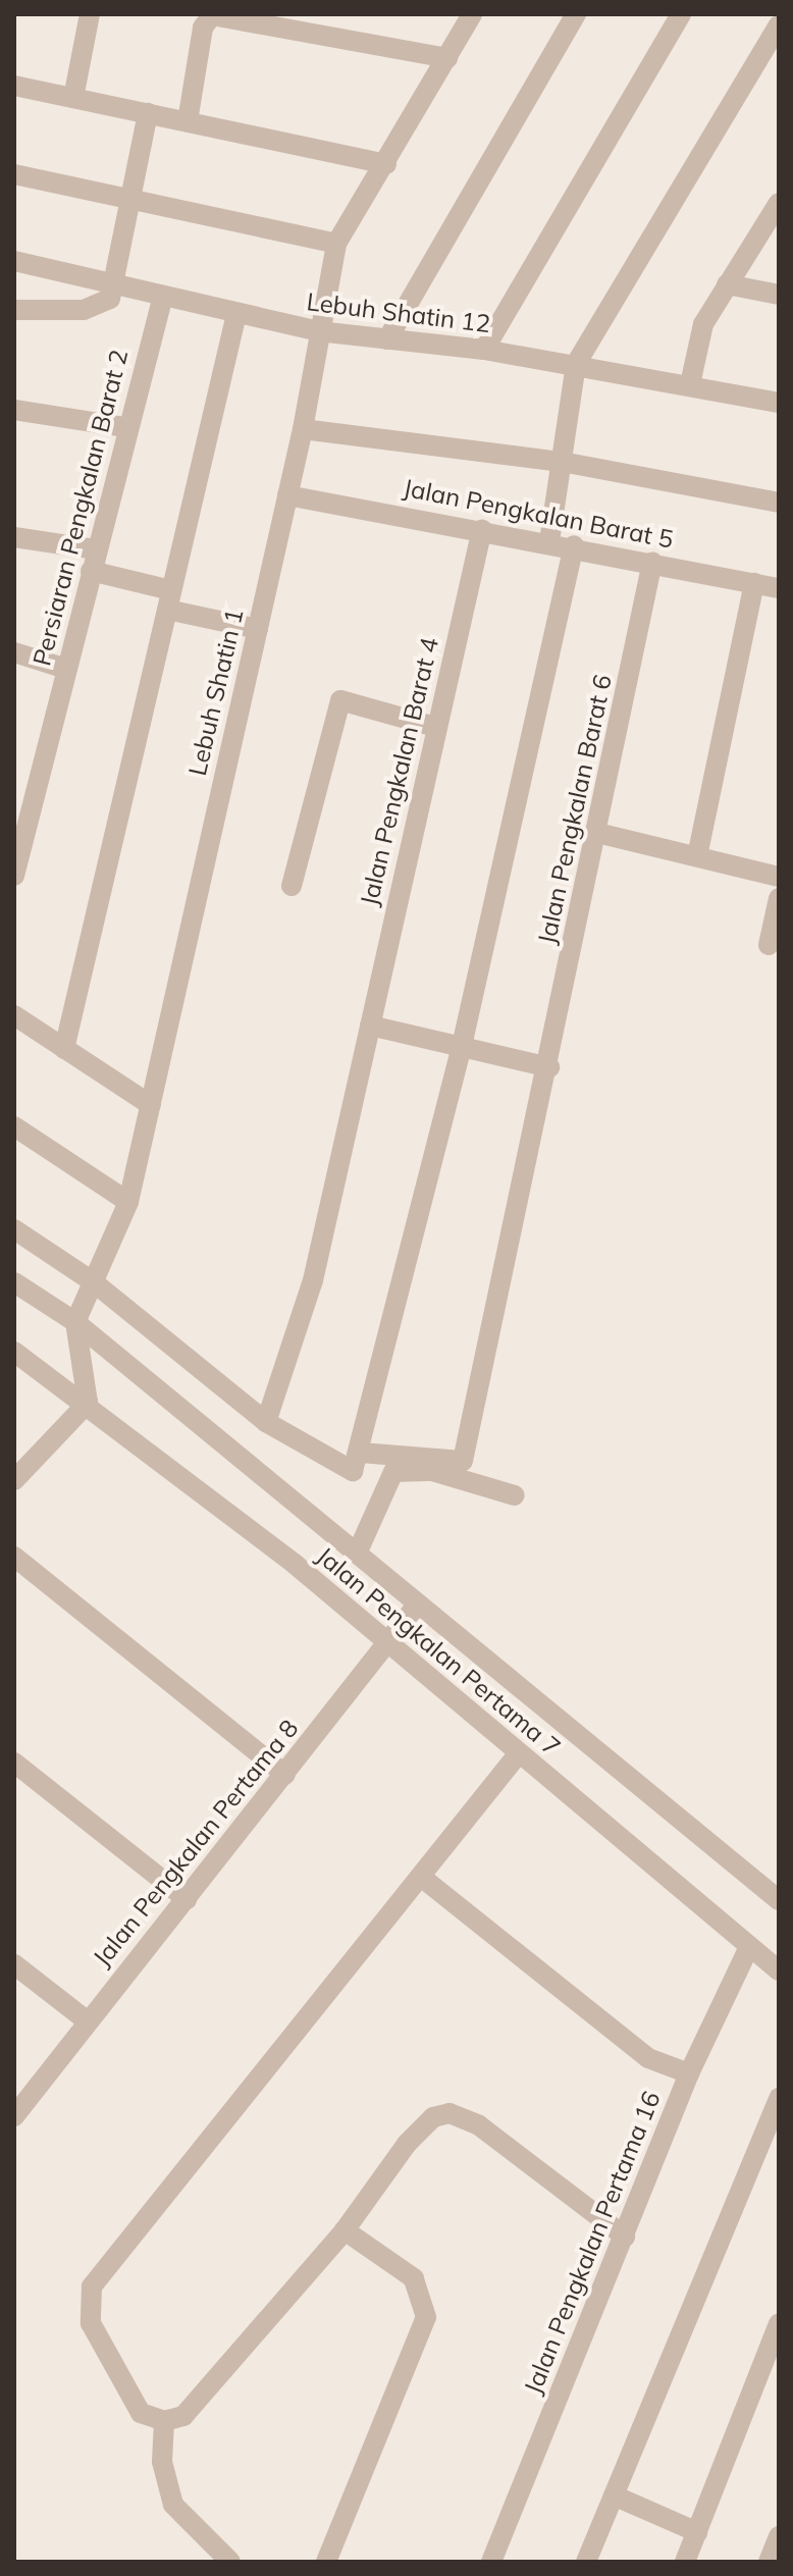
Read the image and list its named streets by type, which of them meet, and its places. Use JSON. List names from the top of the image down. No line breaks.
{"streets":{"street":["Lebuh Shatin 12","Persiaran Pengkalan Barat 2","Jalan Pengkalan Barat 5","Lebuh Shatin 1","Jalan Pengkalan Barat 4","Jalan Pengkalan Barat 6","Jalan Pengkalan Pertama 7","Jalan Pengkalan Pertama 8","Jalan Pengkalan Pertama 16"]},"crossings":[["Lebuh Shatin 12","Persiaran Pengkalan Barat 2"],["Lebuh Shatin 12","Lebuh Shatin 1"],["Jalan Pengkalan Barat 5","Lebuh Shatin 1"],["Jalan Pengkalan Barat 5","Jalan Pengkalan Barat 4"],["Jalan Pengkalan Barat 5","Jalan Pengkalan Barat 6"],["Jalan Pengkalan Pertama 7","Jalan Pengkalan Pertama 8"],["Jalan Pengkalan Pertama 7","Jalan Pengkalan Pertama 16"]]}
